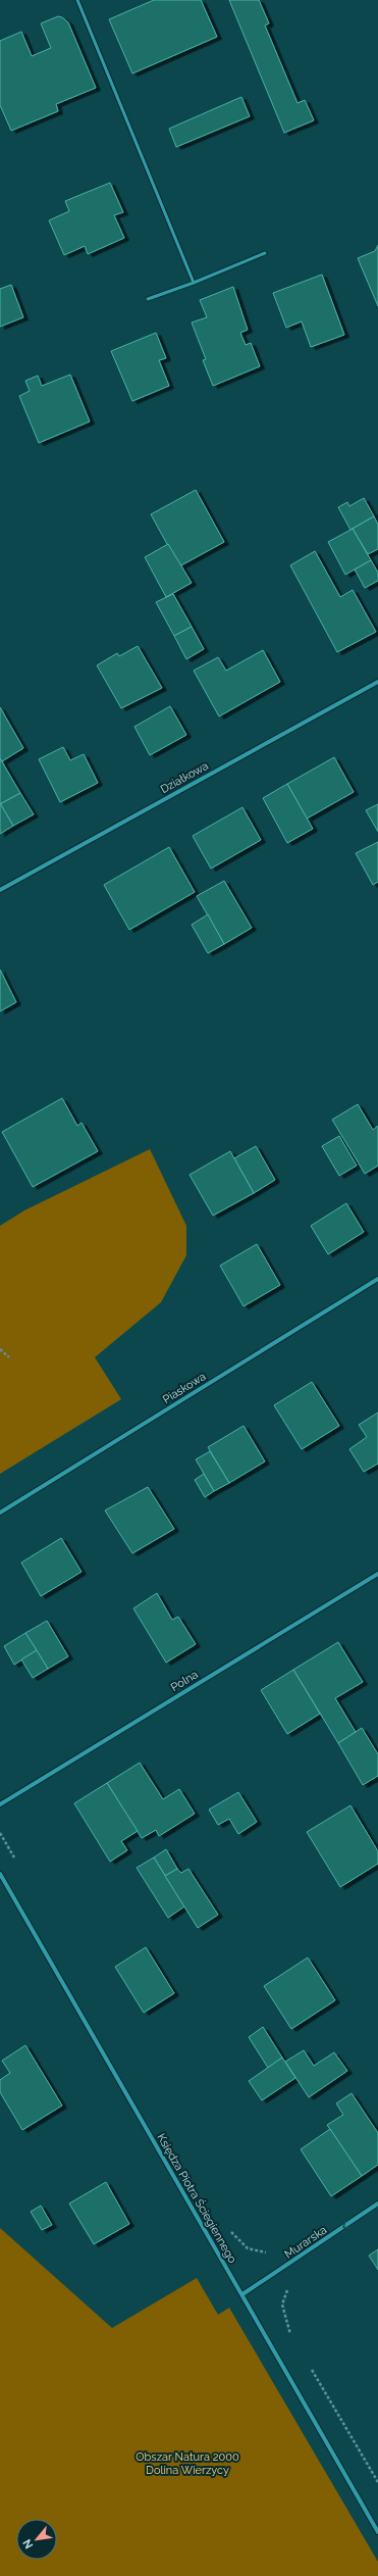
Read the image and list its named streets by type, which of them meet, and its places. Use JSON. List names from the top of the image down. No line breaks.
{"streets":{"street":["Działkowa","Piaskowa","Polna","Księdza Piotra Ściegiennego","Murarska"]},"crossings":[["Księdza Piotra Ściegiennego","Murarska"]],"one_way":["Murarska"],"parks":["Obszar Natura 2000 Dolina Wierzycy"],"north":"bottom left"}
